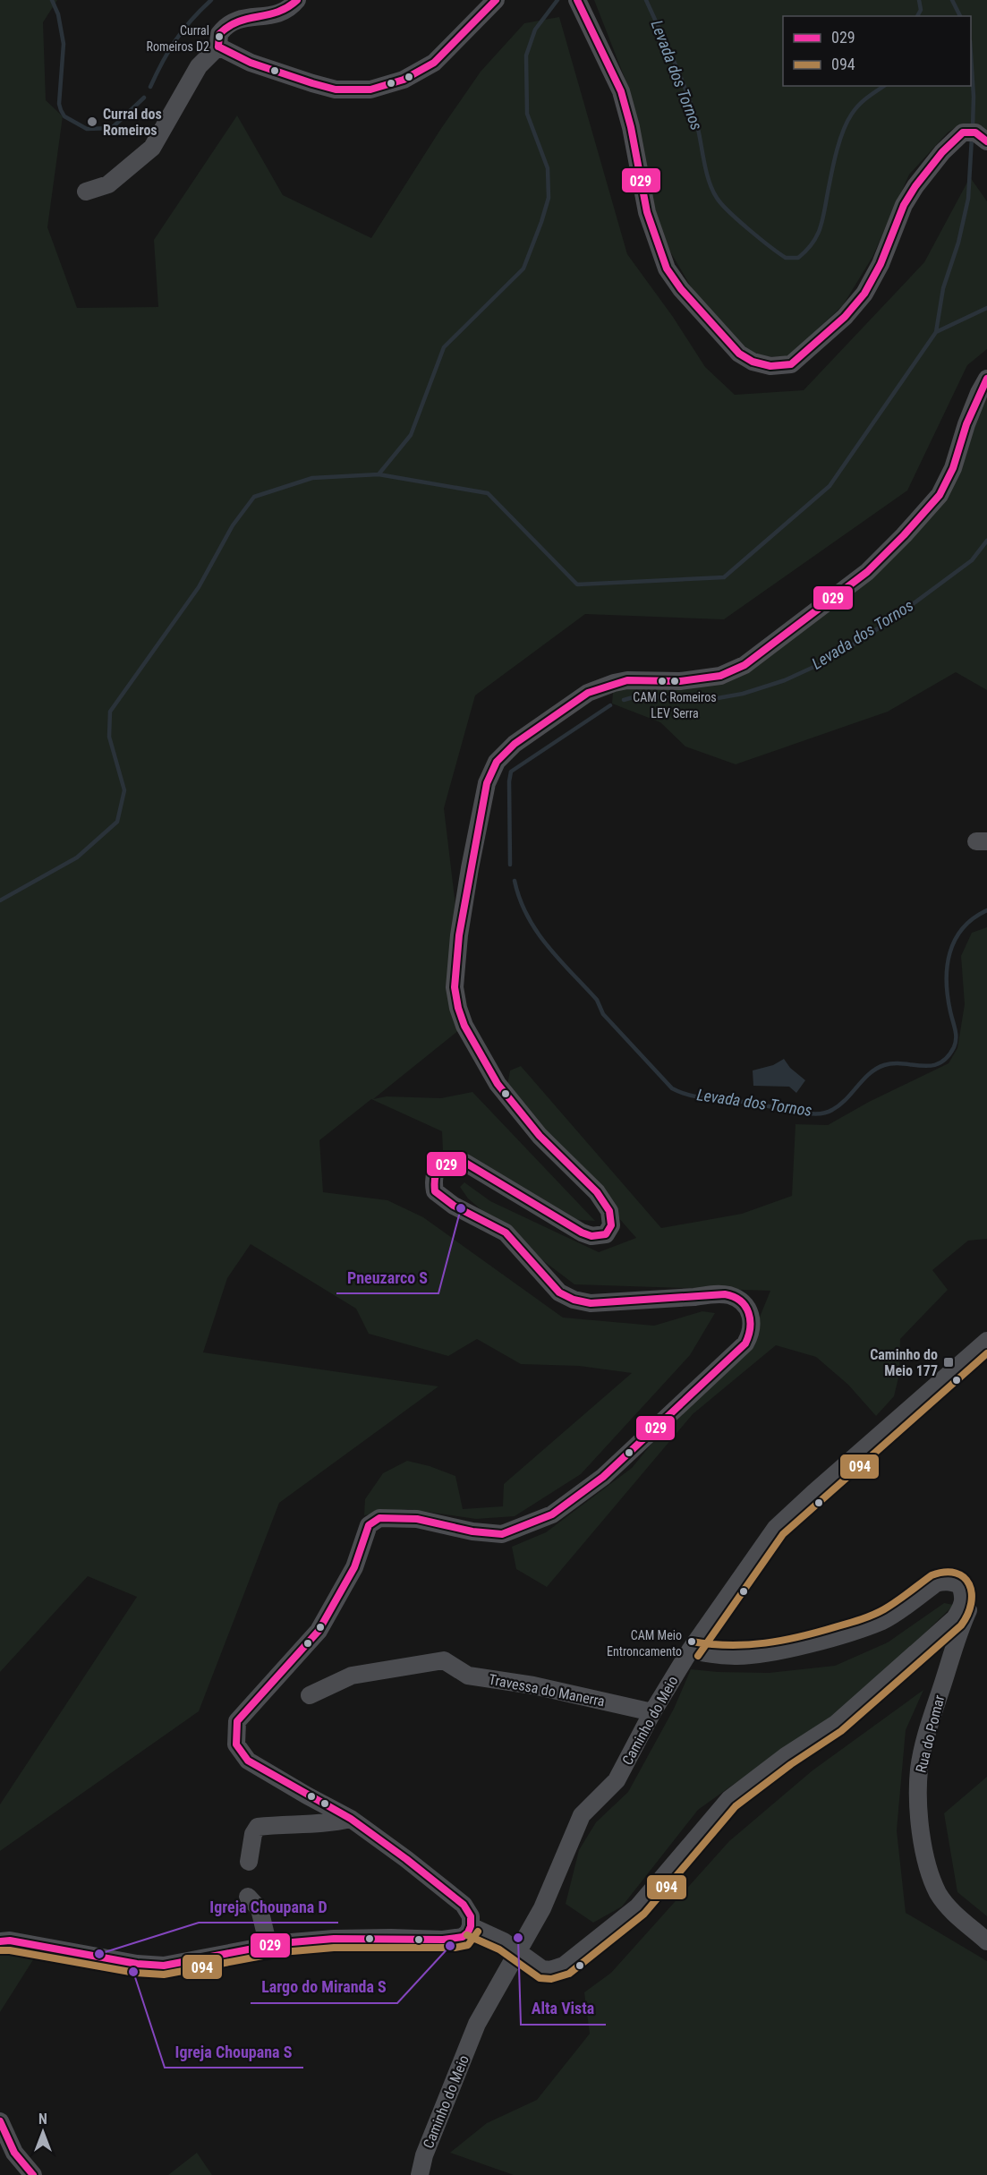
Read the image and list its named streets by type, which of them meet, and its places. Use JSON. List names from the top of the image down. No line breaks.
{"streets":{"street":["Travessa do Manerra","Caminho do Meio","Rua do Pomar"]},"crossings":[["Travessa do Manerra","Caminho do Meio"]],"water":["Levada dos Tornos"],"places":{"other":["Curral Romeiros D2","Curral dos Romeiros","CAM C Romeiros LEV Serra","Pneuzarco S","CAM Meio Entroncamento","Alta Vista","Largo do Miranda S","Igreja Choupana D","Igreja Choupana S"],"transit":["Caminho do Meio 177"]},"lines":["transit line 029","transit line 094"],"legend":["029","094"],"north":"top"}
